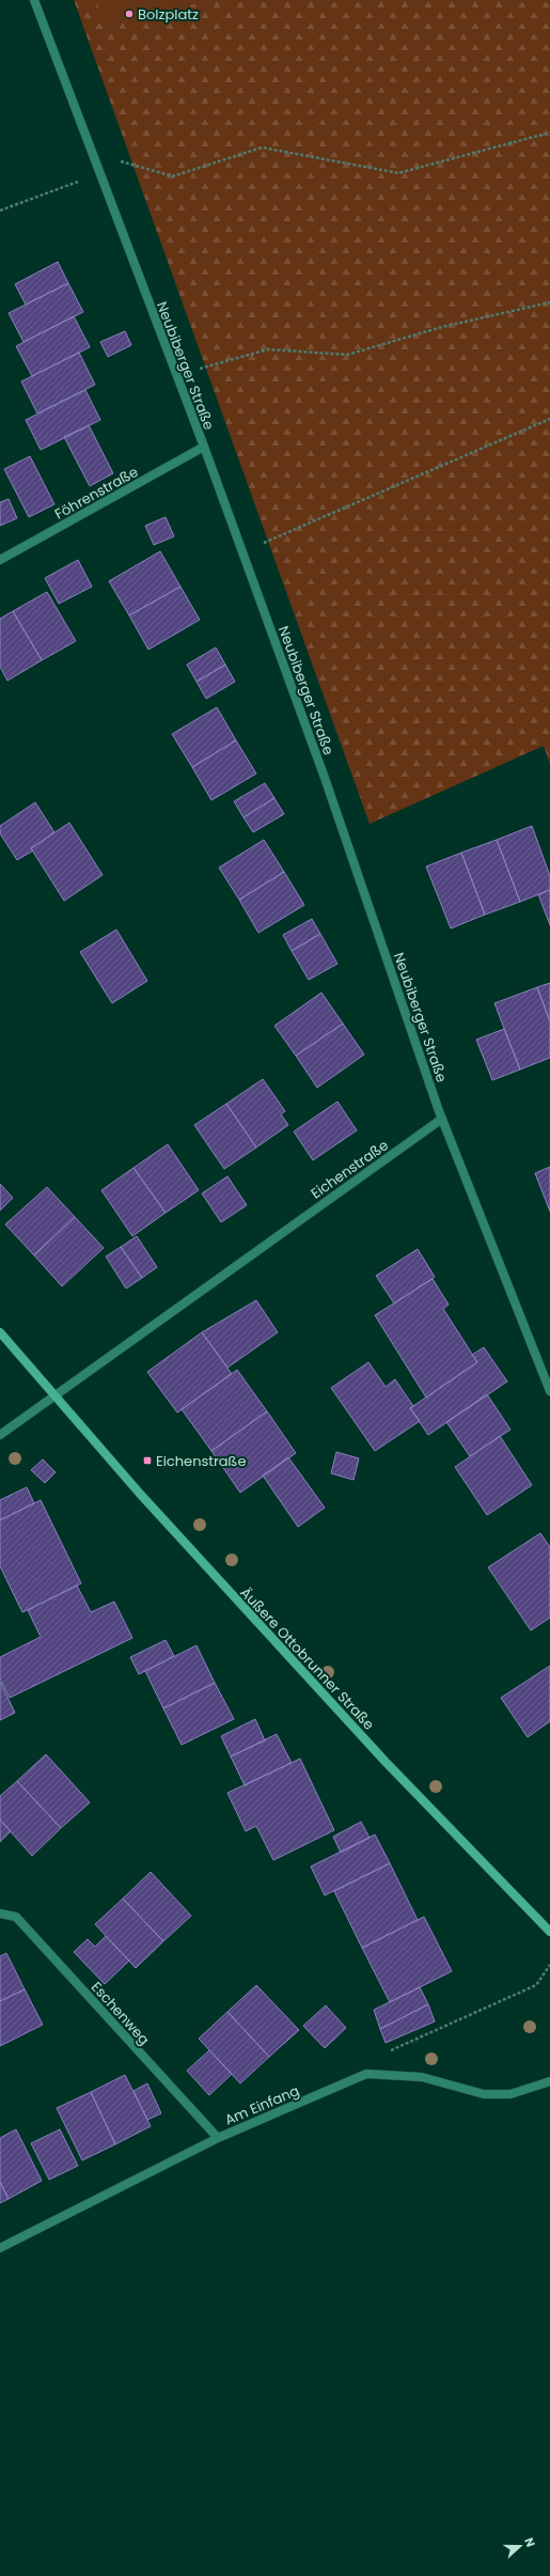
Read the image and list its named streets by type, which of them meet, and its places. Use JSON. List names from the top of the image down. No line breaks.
{"streets":{"main road":["Äußere Ottobrunner Straße"],"street":["Neubiberger Straße","Föhrenstraße","Eichenstraße","Eschenweg","Am Einfang"]},"crossings":[["Neubiberger Straße","Föhrenstraße"],["Neubiberger Straße","Eichenstraße"],["Eichenstraße","Äußere Ottobrunner Straße"],["Eschenweg","Am Einfang"]],"places":{"other":["Bolzplatz"],"transit":["Eichenstraße"]},"north":"right"}
